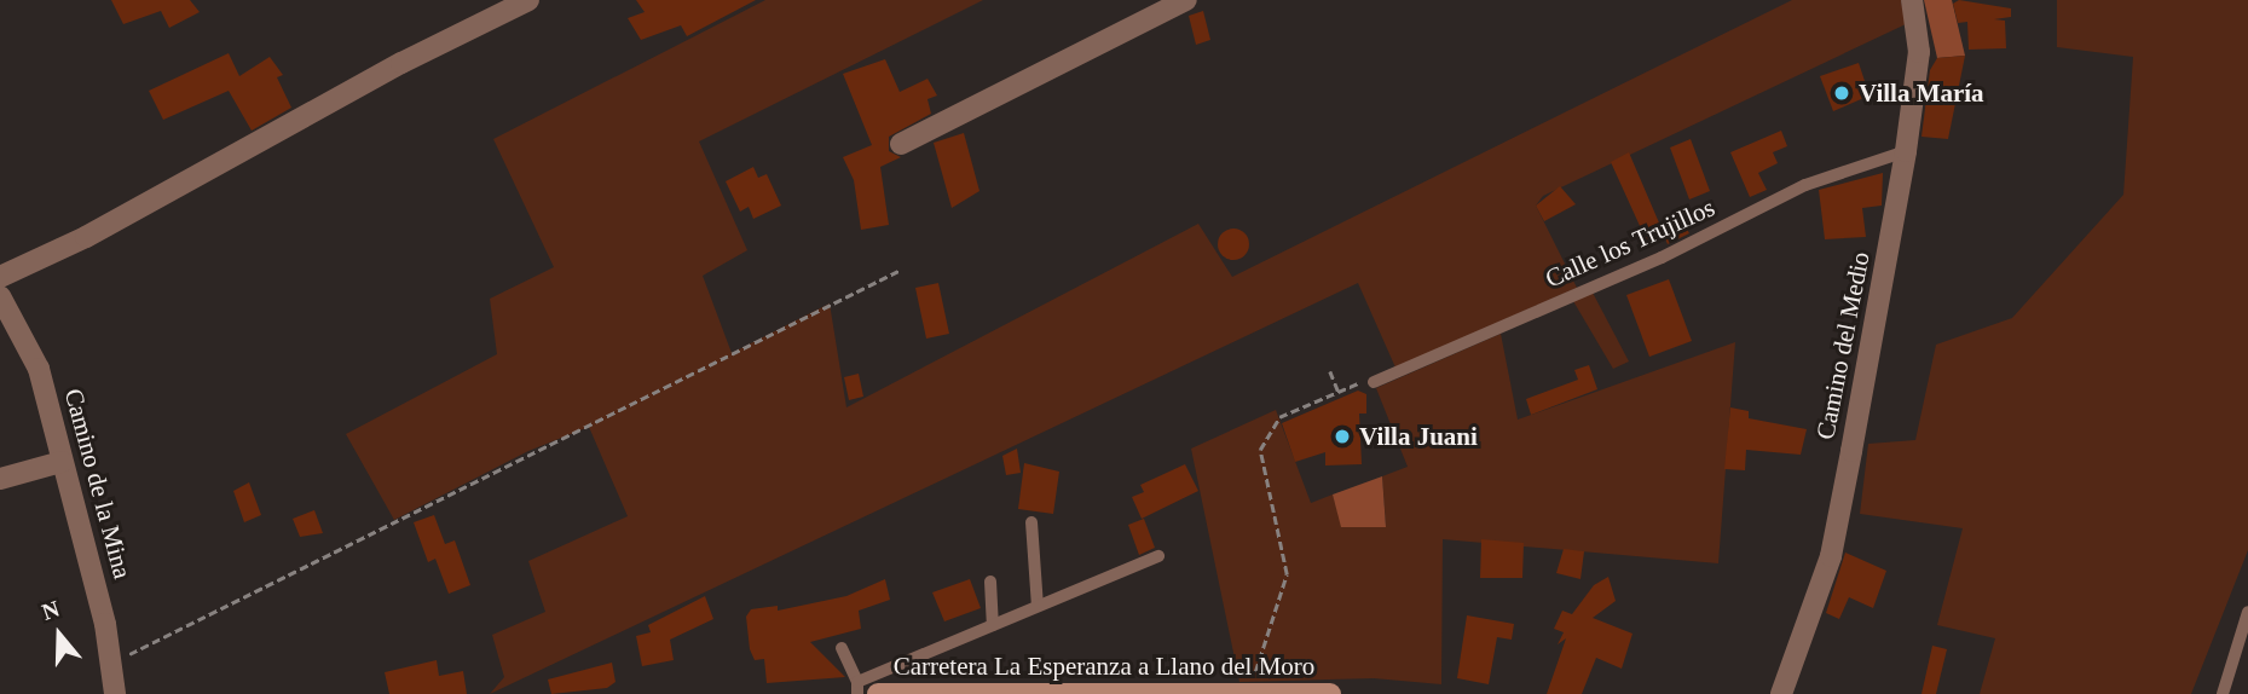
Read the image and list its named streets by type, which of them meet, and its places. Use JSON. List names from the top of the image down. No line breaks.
{"streets":{"main road":["Carretera La Esperanza a Llano del Moro"],"street":["Camino del Medio","Camino de la Mina"],"lane":["Calle los Trujillos"]},"crossings":[["Calle los Trujillos","Camino del Medio"]],"places":["Villa María","Villa Juani"],"north":"top"}
